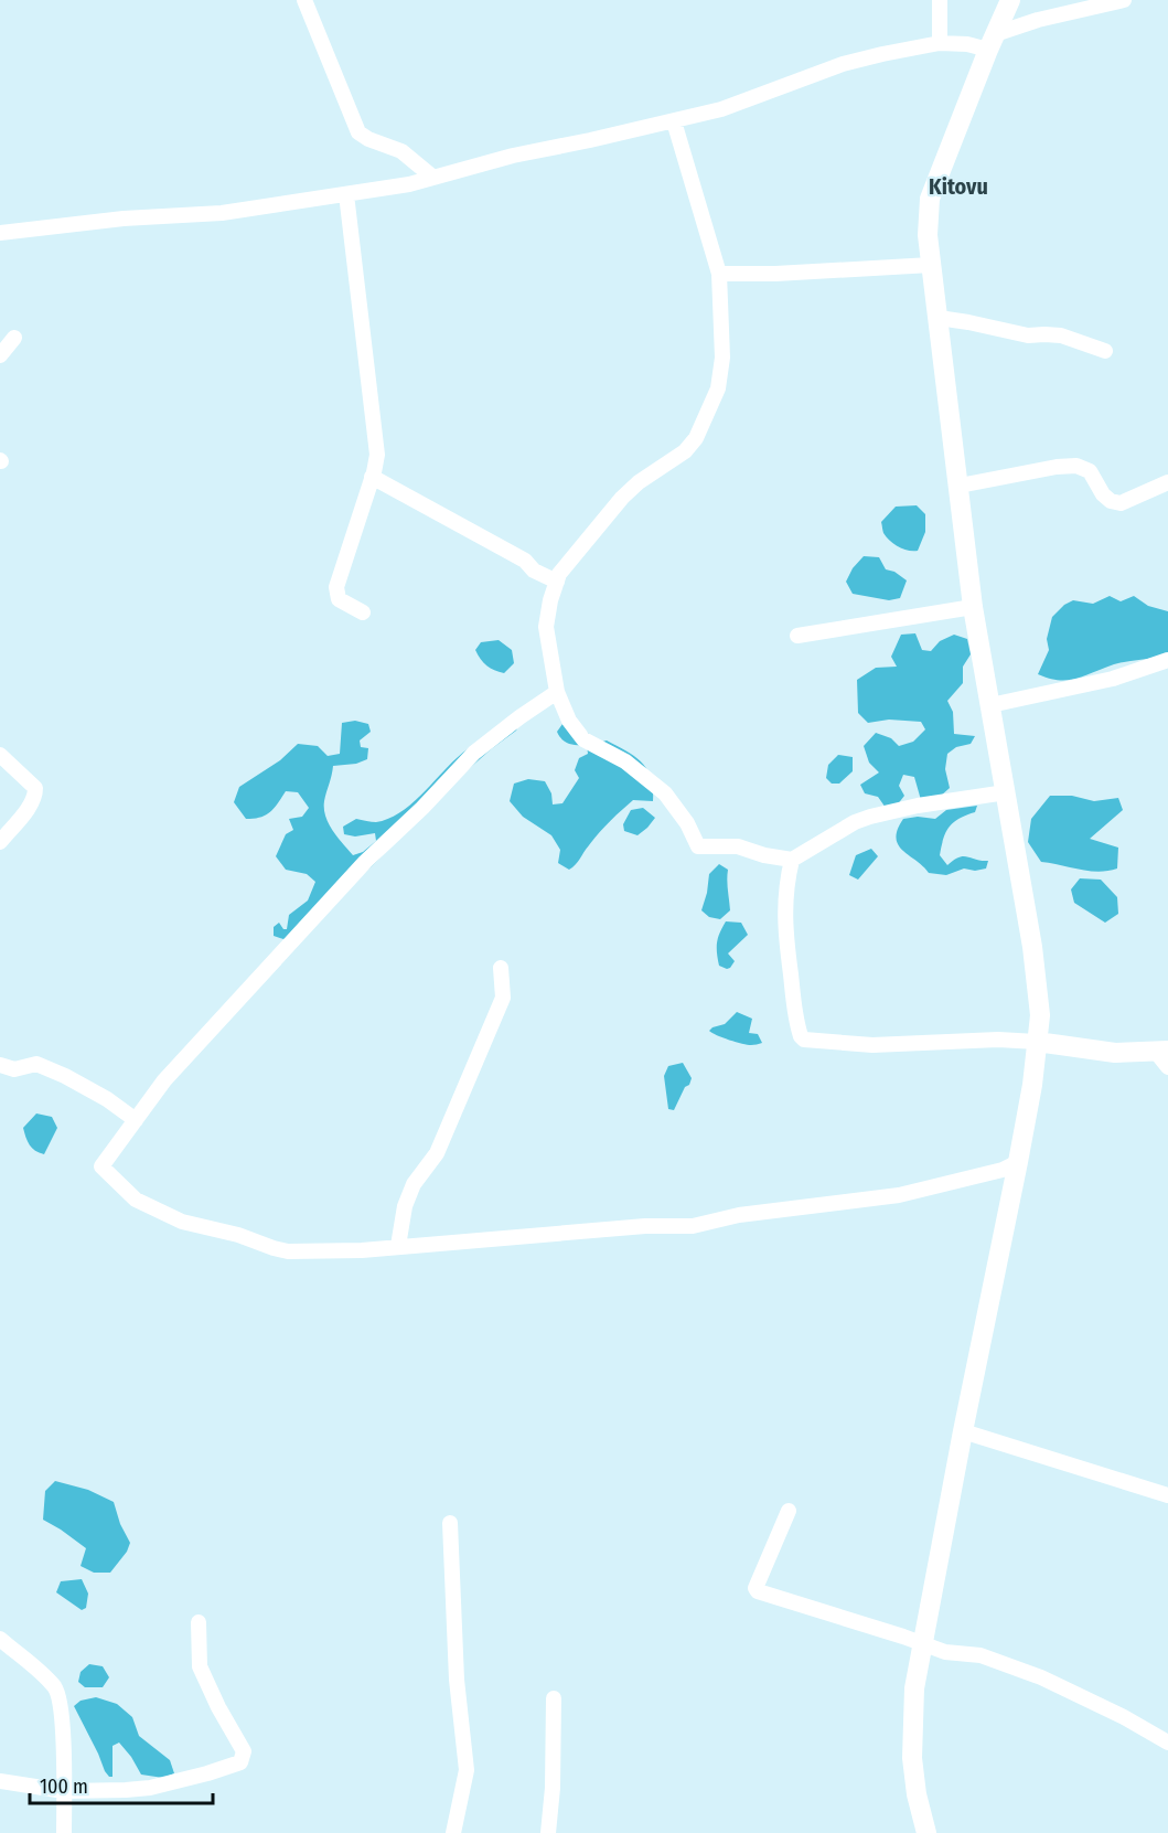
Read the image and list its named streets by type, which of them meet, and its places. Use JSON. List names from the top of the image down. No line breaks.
{"districts":["Kitovu"],"scale_bar":"100 m"}
